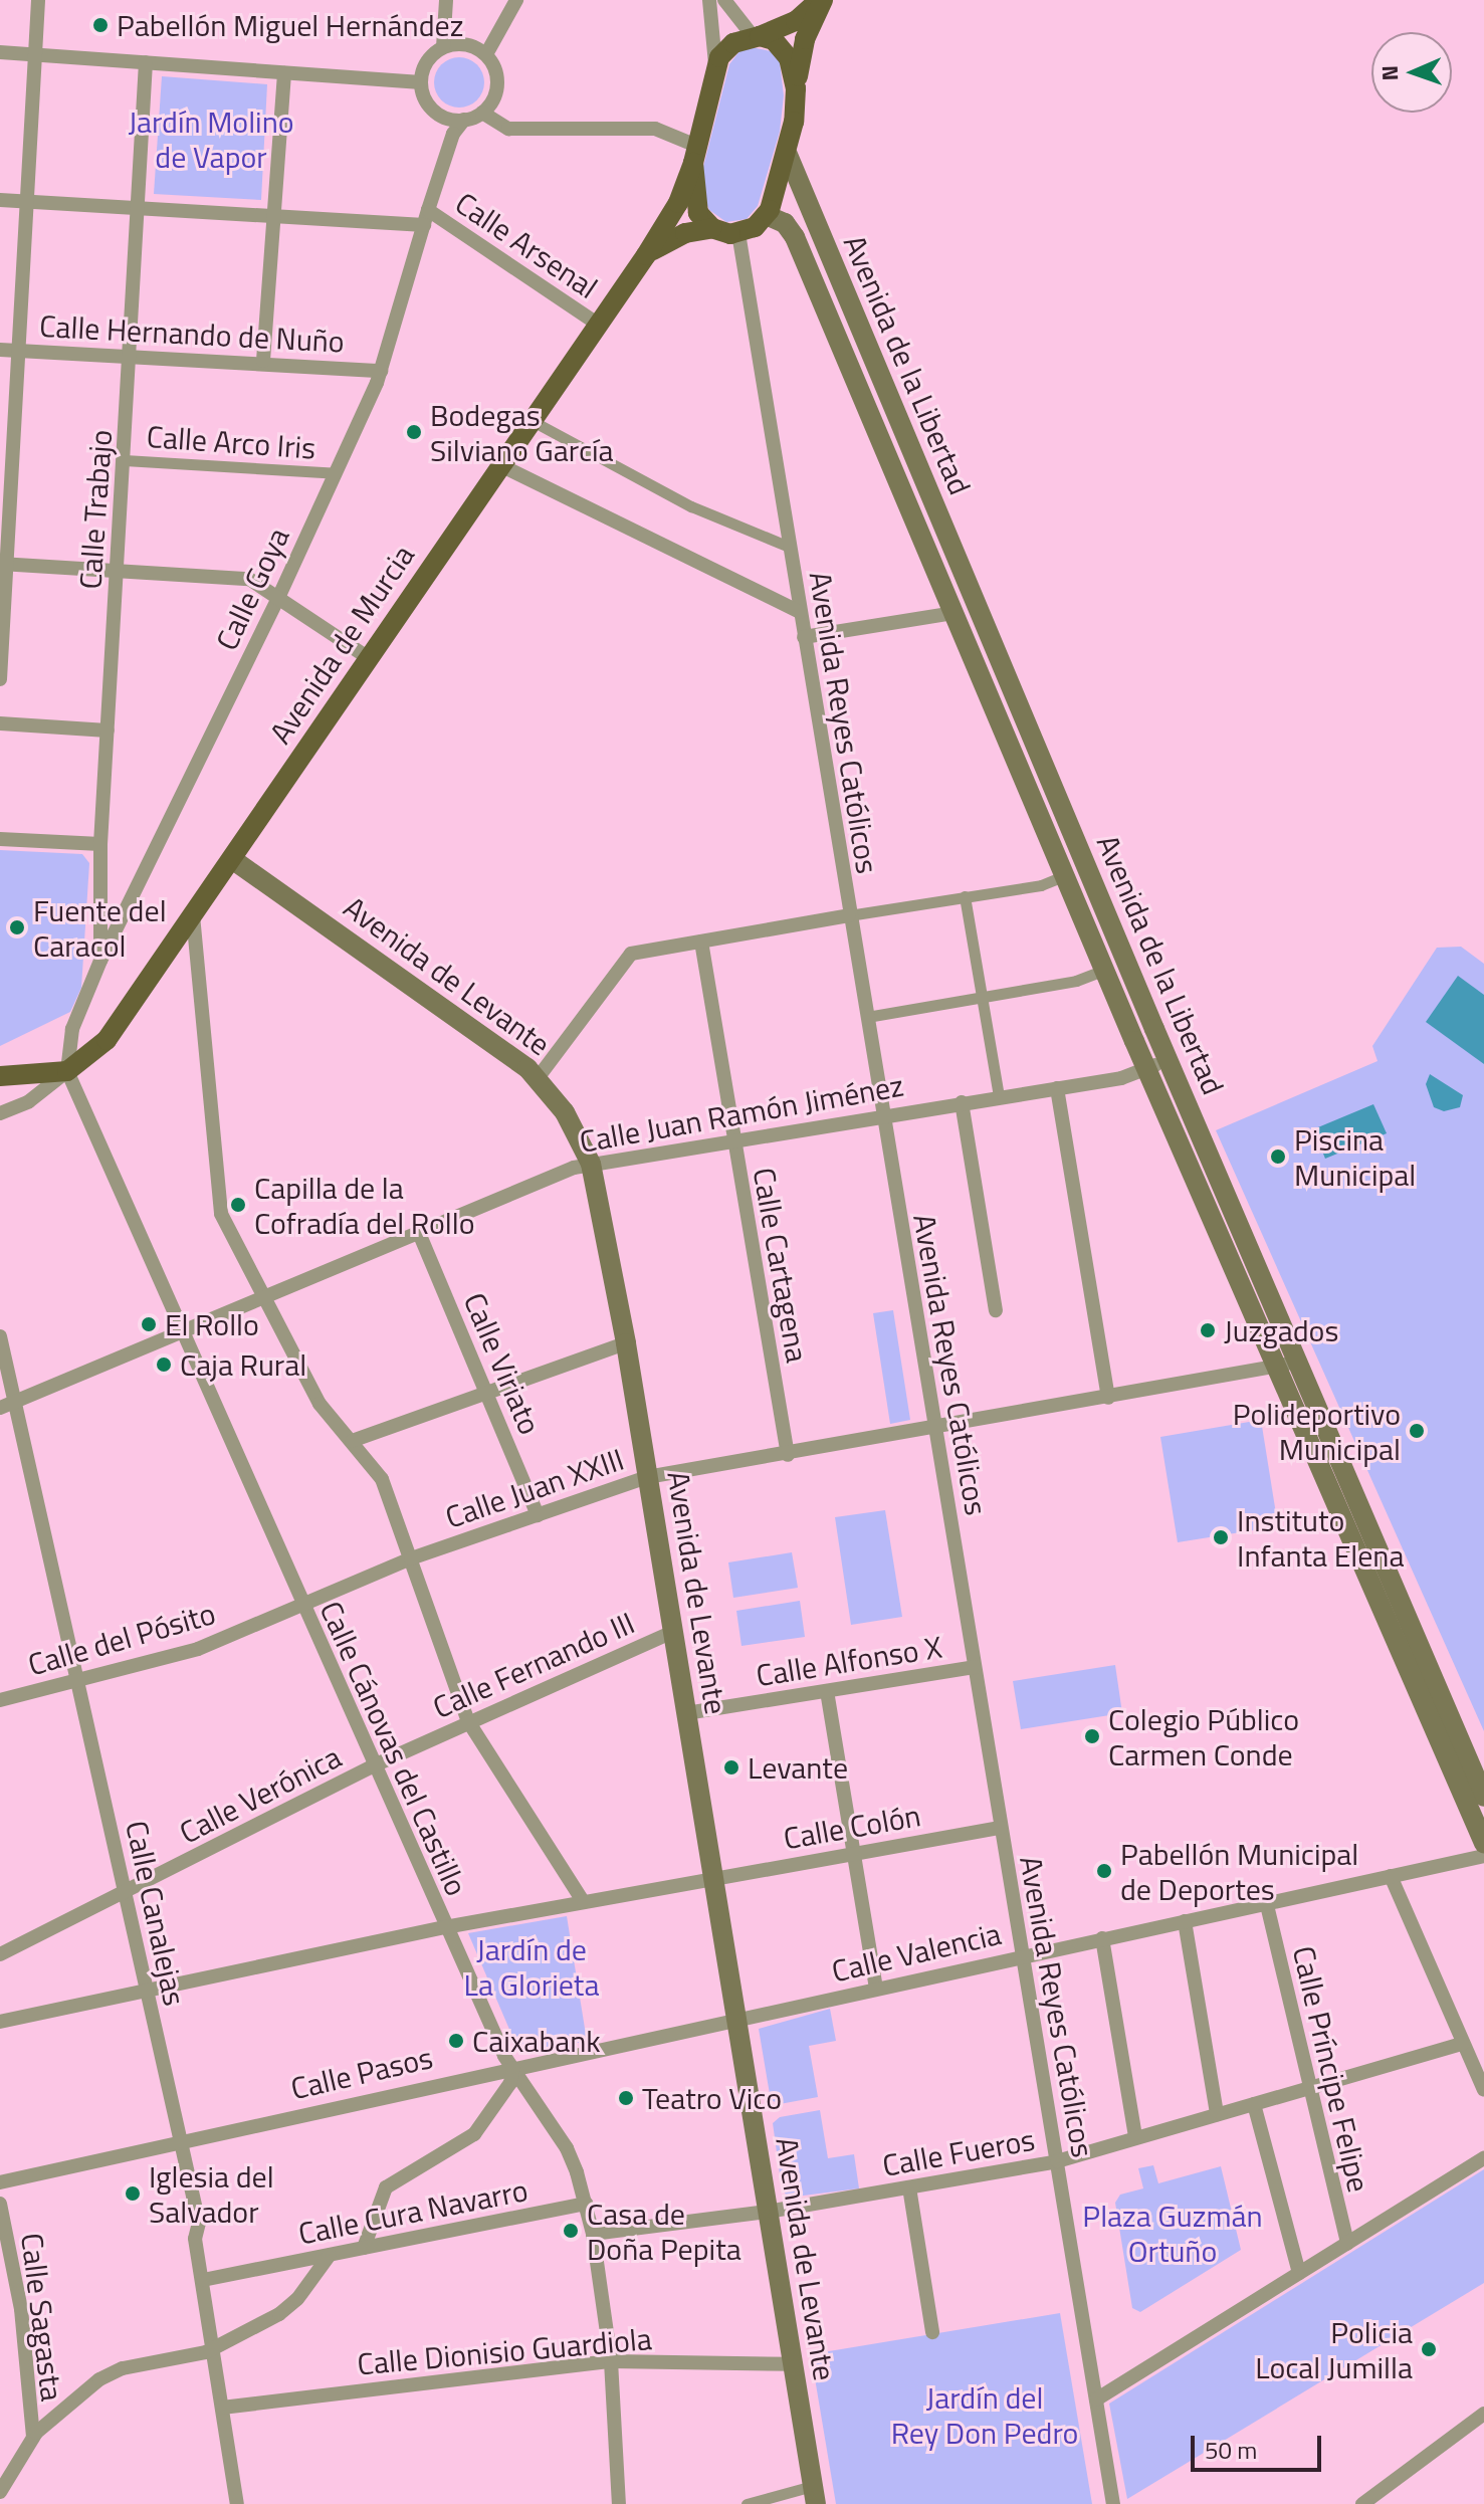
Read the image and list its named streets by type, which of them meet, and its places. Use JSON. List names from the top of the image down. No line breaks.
{"streets":{"main road":["Avenida de la Libertad","Avenida de Murcia","Avenida de Levante"],"street":["Calle Arsenal","Calle Hernando de Nuño","Calle Arco Iris","Calle Trabajo","Calle Goya","Avenida Reyes Católicos","Calle Juan Ramón Jiménez","Calle Cartagena","Calle Viriato","Calle Juan XXIII","Calle del Pósito","Calle Alfonso X","Calle Fernando III","Calle Cánovas del Castillo","Calle Verónica","Calle Colón","Calle Canalejas","Calle Valencia","Calle Príncipe Felipe","Calle Pasos","Calle Fueros","Calle Cura Navarro","Calle Sagasta","Calle Dionisio Guardiola"]},"crossings":[["Calle Arsenal","Calle Goya"],["Calle Arsenal","Avenida de Murcia"],["Calle Hernando de Nuño","Calle Trabajo"],["Calle Hernando de Nuño","Calle Goya"],["Avenida de la Libertad","Calle Juan Ramón Jiménez"],["Calle Arco Iris","Calle Trabajo"],["Calle Arco Iris","Calle Goya"],["Calle Trabajo","Calle Goya"],["Calle Goya","Avenida de Murcia"],["Calle Goya","Calle Cánovas del Castillo"],["Avenida de Murcia","Avenida de Levante"],["Avenida de Murcia","Calle Cánovas del Castillo"],["Avenida Reyes Católicos","Calle Juan Ramón Jiménez"],["Avenida Reyes Católicos","Calle Juan XXIII"],["Avenida Reyes Católicos","Calle Alfonso X"],["Avenida Reyes Católicos","Calle Colón"],["Avenida Reyes Católicos","Calle Valencia"],["Avenida Reyes Católicos","Calle Fueros"],["Avenida de Levante","Calle Juan Ramón Jiménez"],["Avenida de Levante","Calle Juan XXIII"],["Avenida de Levante","Calle Alfonso X"],["Avenida de Levante","Calle Fernando III"],["Avenida de Levante","Calle Colón"],["Avenida de Levante","Calle Valencia"],["Avenida de Levante","Calle Pasos"],["Avenida de Levante","Calle Fueros"],["Avenida de Levante","Calle Dionisio Guardiola"],["Calle Juan Ramón Jiménez","Calle Cartagena"],["Calle Juan Ramón Jiménez","Calle Viriato"],["Calle Juan Ramón Jiménez","Calle Cánovas del Castillo"],["Calle Juan Ramón Jiménez","Calle Canalejas"],["Calle Cartagena","Calle Juan XXIII"],["Calle Viriato","Calle Juan XXIII"],["Calle Juan XXIII","Calle del Pósito"],["Calle Juan XXIII","Calle Cánovas del Castillo"],["Calle del Pósito","Calle Cánovas del Castillo"],["Calle del Pósito","Calle Canalejas"],["Calle Fernando III","Calle Cánovas del Castillo"],["Calle Fernando III","Calle Verónica"],["Calle Cánovas del Castillo","Calle Verónica"],["Calle Cánovas del Castillo","Calle Colón"],["Calle Cánovas del Castillo","Calle Pasos"],["Calle Cánovas del Castillo","Calle Fueros"],["Calle Cánovas del Castillo","Calle Cura Navarro"],["Calle Cánovas del Castillo","Calle Dionisio Guardiola"],["Calle Verónica","Calle Canalejas"],["Calle Colón","Calle Canalejas"],["Calle Canalejas","Calle Pasos"],["Calle Canalejas","Calle Cura Navarro"],["Calle Canalejas","Calle Dionisio Guardiola"],["Calle Valencia","Calle Príncipe Felipe"],["Calle Valencia","Calle Pasos"],["Calle Príncipe Felipe","Calle Fueros"]],"parks":["Jardín Molino de Vapor","Jardín de La Glorieta","Plaza Guzmán Ortuño","Jardín del Rey Don Pedro"],"places":["Pabellón Miguel Hernández","Bodegas Silviano García","Fuente del Caracol","Piscina Municipal","Capilla de la Cofradía del Rollo","El Rollo","Juzgados","Caja Rural","Polideportivo Municipal","Instituto Infanta Elena","Colegio Público Carmen Conde","Levante","Pabellón Municipal de Deportes","Caixabank","Teatro Vico","Iglesia del Salvador","Casa de Doña Pepita","Policia Local Jumilla"],"scale_bar":"50 m","north":"left"}
